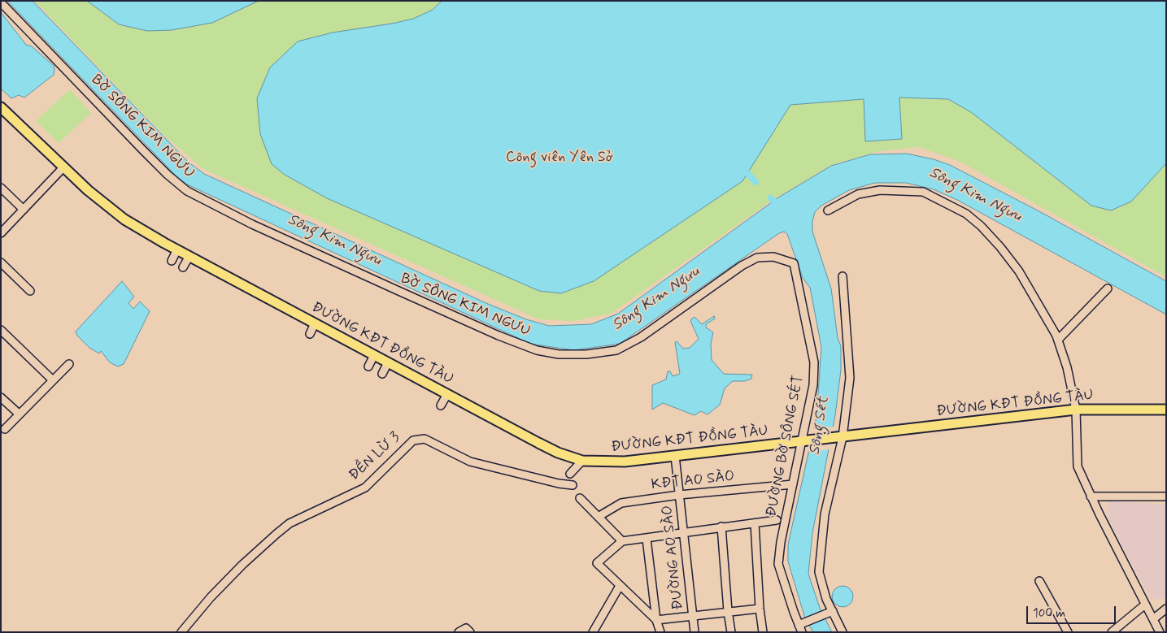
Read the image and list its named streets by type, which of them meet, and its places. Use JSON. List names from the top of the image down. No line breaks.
{"streets":{"main road":["ĐƯỜNG KĐT ĐỒNG TÀU"],"street":["BỜ SÔNG KIM NGƯU","ĐƯỜNG BỜ SÔNG SÉT","ĐỀN LỪ 3","KĐT AO SÀO","ĐƯỜNG AO SÀO"]},"crossings":[["BỜ SÔNG KIM NGƯU","ĐƯỜNG BỜ SÔNG SÉT"],["ĐƯỜNG KĐT ĐỒNG TÀU","ĐƯỜNG BỜ SÔNG SÉT"],["ĐƯỜNG KĐT ĐỒNG TÀU","ĐƯỜNG AO SÀO"],["ĐƯỜNG BỜ SÔNG SÉT","KĐT AO SÀO"],["KĐT AO SÀO","ĐƯỜNG AO SÀO"]],"water":["Sông Kim Ngưu","Sông Sét"],"parks":["Công viên Yên Sở"],"scale_bar":"100 m"}
